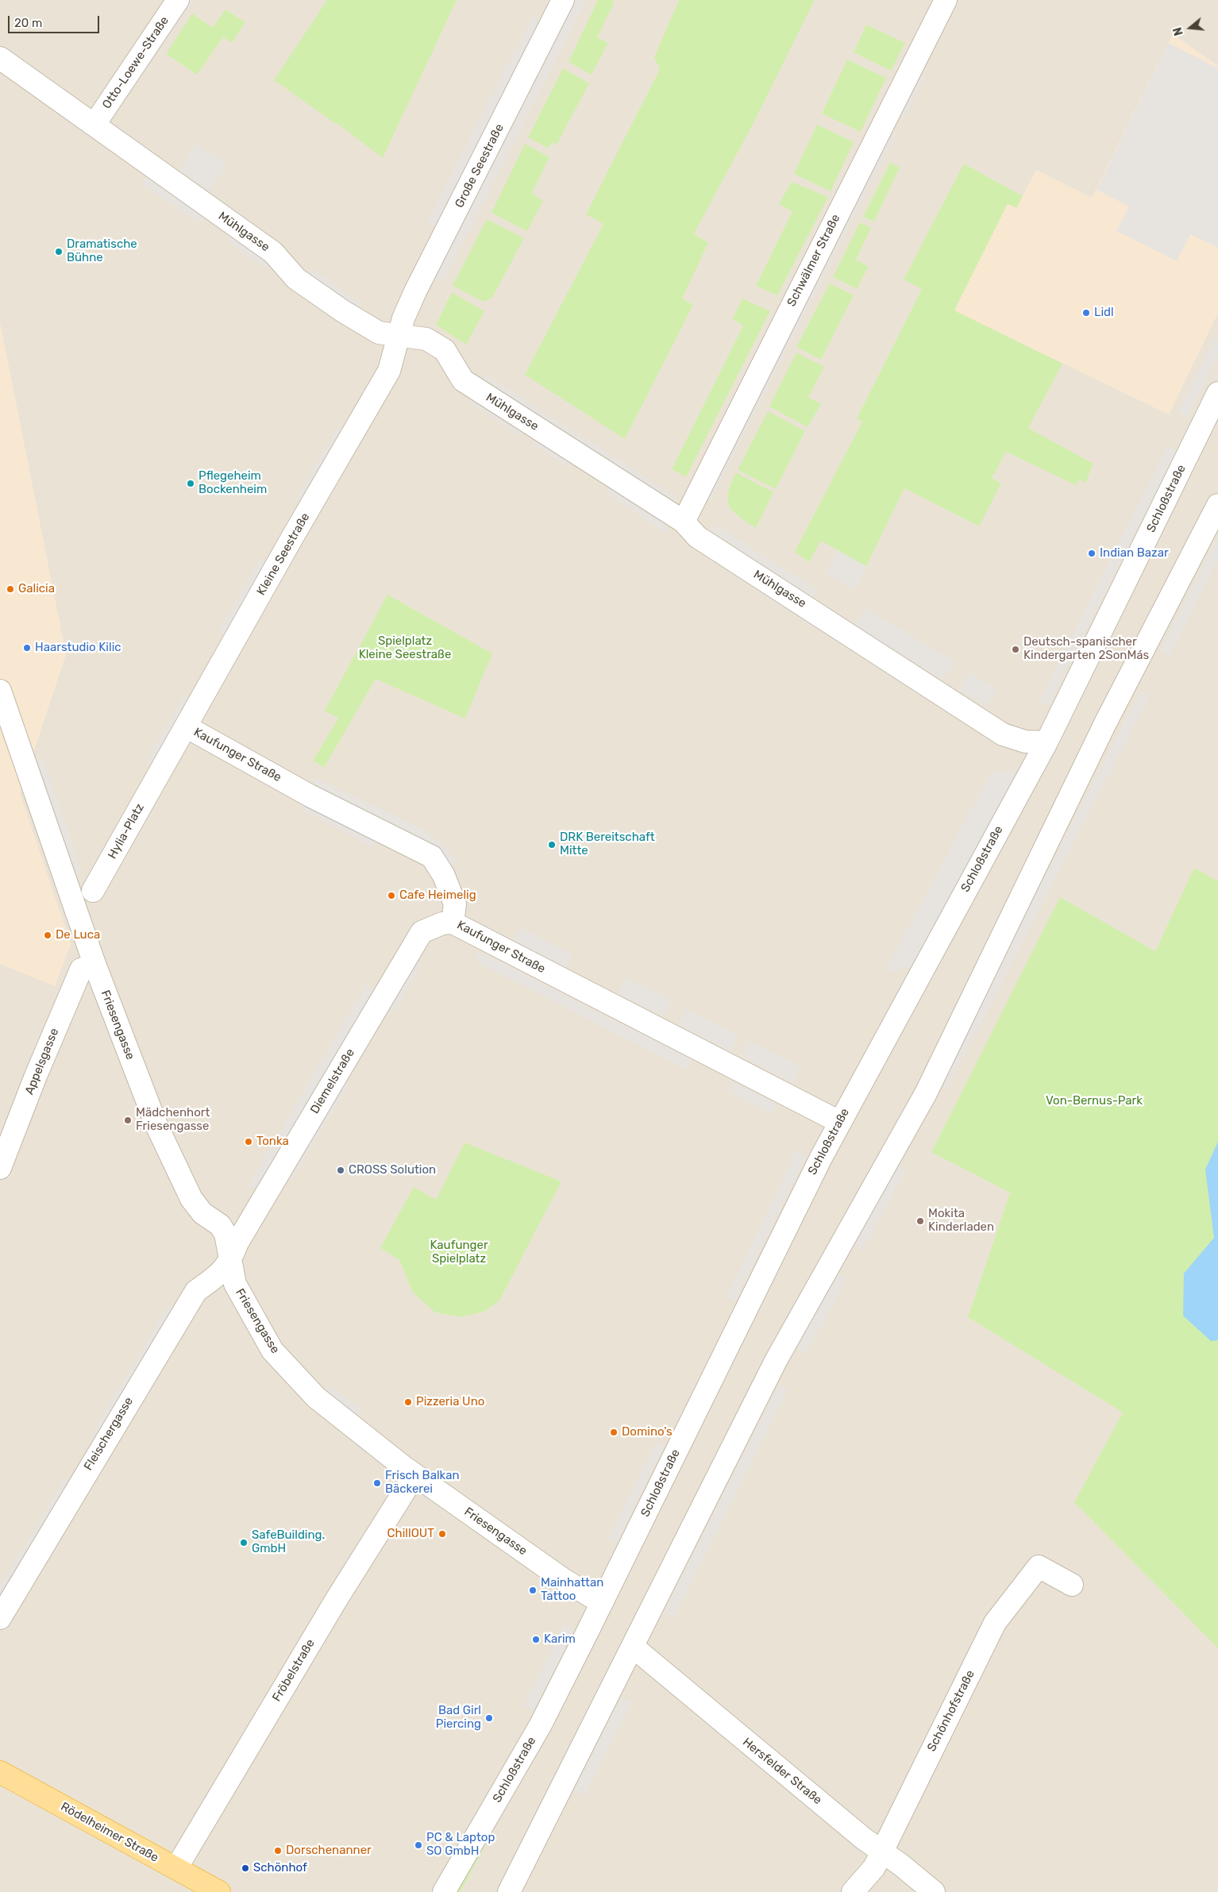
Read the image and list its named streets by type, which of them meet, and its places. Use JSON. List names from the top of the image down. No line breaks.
{"streets":{"main road":["Rödelheimer Straße"],"street":["Otto-Loewe-Straße","Große Seestraße","Mühlgasse","Schwälmer Straße","Schloßstraße","Kleine Seestraße","Kaufunger Straße","Hylia-Platz","Friesengasse","Appelsgasse","Diemelstraße","Fleischergasse","Fröbelstraße","Schönhofstraße","Hersfelder Straße"]},"crossings":[["Otto-Loewe-Straße","Mühlgasse"],["Große Seestraße","Mühlgasse"],["Große Seestraße","Kleine Seestraße"],["Mühlgasse","Schwälmer Straße"],["Mühlgasse","Schloßstraße"],["Mühlgasse","Kleine Seestraße"],["Schloßstraße","Kaufunger Straße"],["Schloßstraße","Friesengasse"],["Kleine Seestraße","Kaufunger Straße"],["Kleine Seestraße","Hylia-Platz"],["Kaufunger Straße","Diemelstraße"],["Friesengasse","Appelsgasse"],["Friesengasse","Diemelstraße"],["Friesengasse","Fleischergasse"],["Friesengasse","Fröbelstraße"],["Diemelstraße","Fleischergasse"],["Fröbelstraße","Rödelheimer Straße"],["Schönhofstraße","Hersfelder Straße"]],"parks":["Spielplatz Kleine Seestraße","Von-Bernus-Park","Kaufunger Spielplatz"],"places":["Dramatische Bühne","Lidl","Pflegeheim Bockenheim","Indian Bazar","Galicia","Haarstudio Kilic","Deutsch-spanischer Kindergarten 2SonMás","DRK Bereitschaft Mitte","Cafe Heimelig","De Luca","Mädchenhort Friesengasse","Tonka","CROSS Solution","Mokita Kinderladen","Pizzeria Uno","Domino's","Frisch Balkan Bäckerei","ChillOUT","SafeBuilding. GmbH","Mainhattan Tattoo","Karim","Bad Girl Piercing","PC & Laptop SO GmbH","Dorschenanner","Schönhof"],"scale_bar":"20 m","north":"left"}
